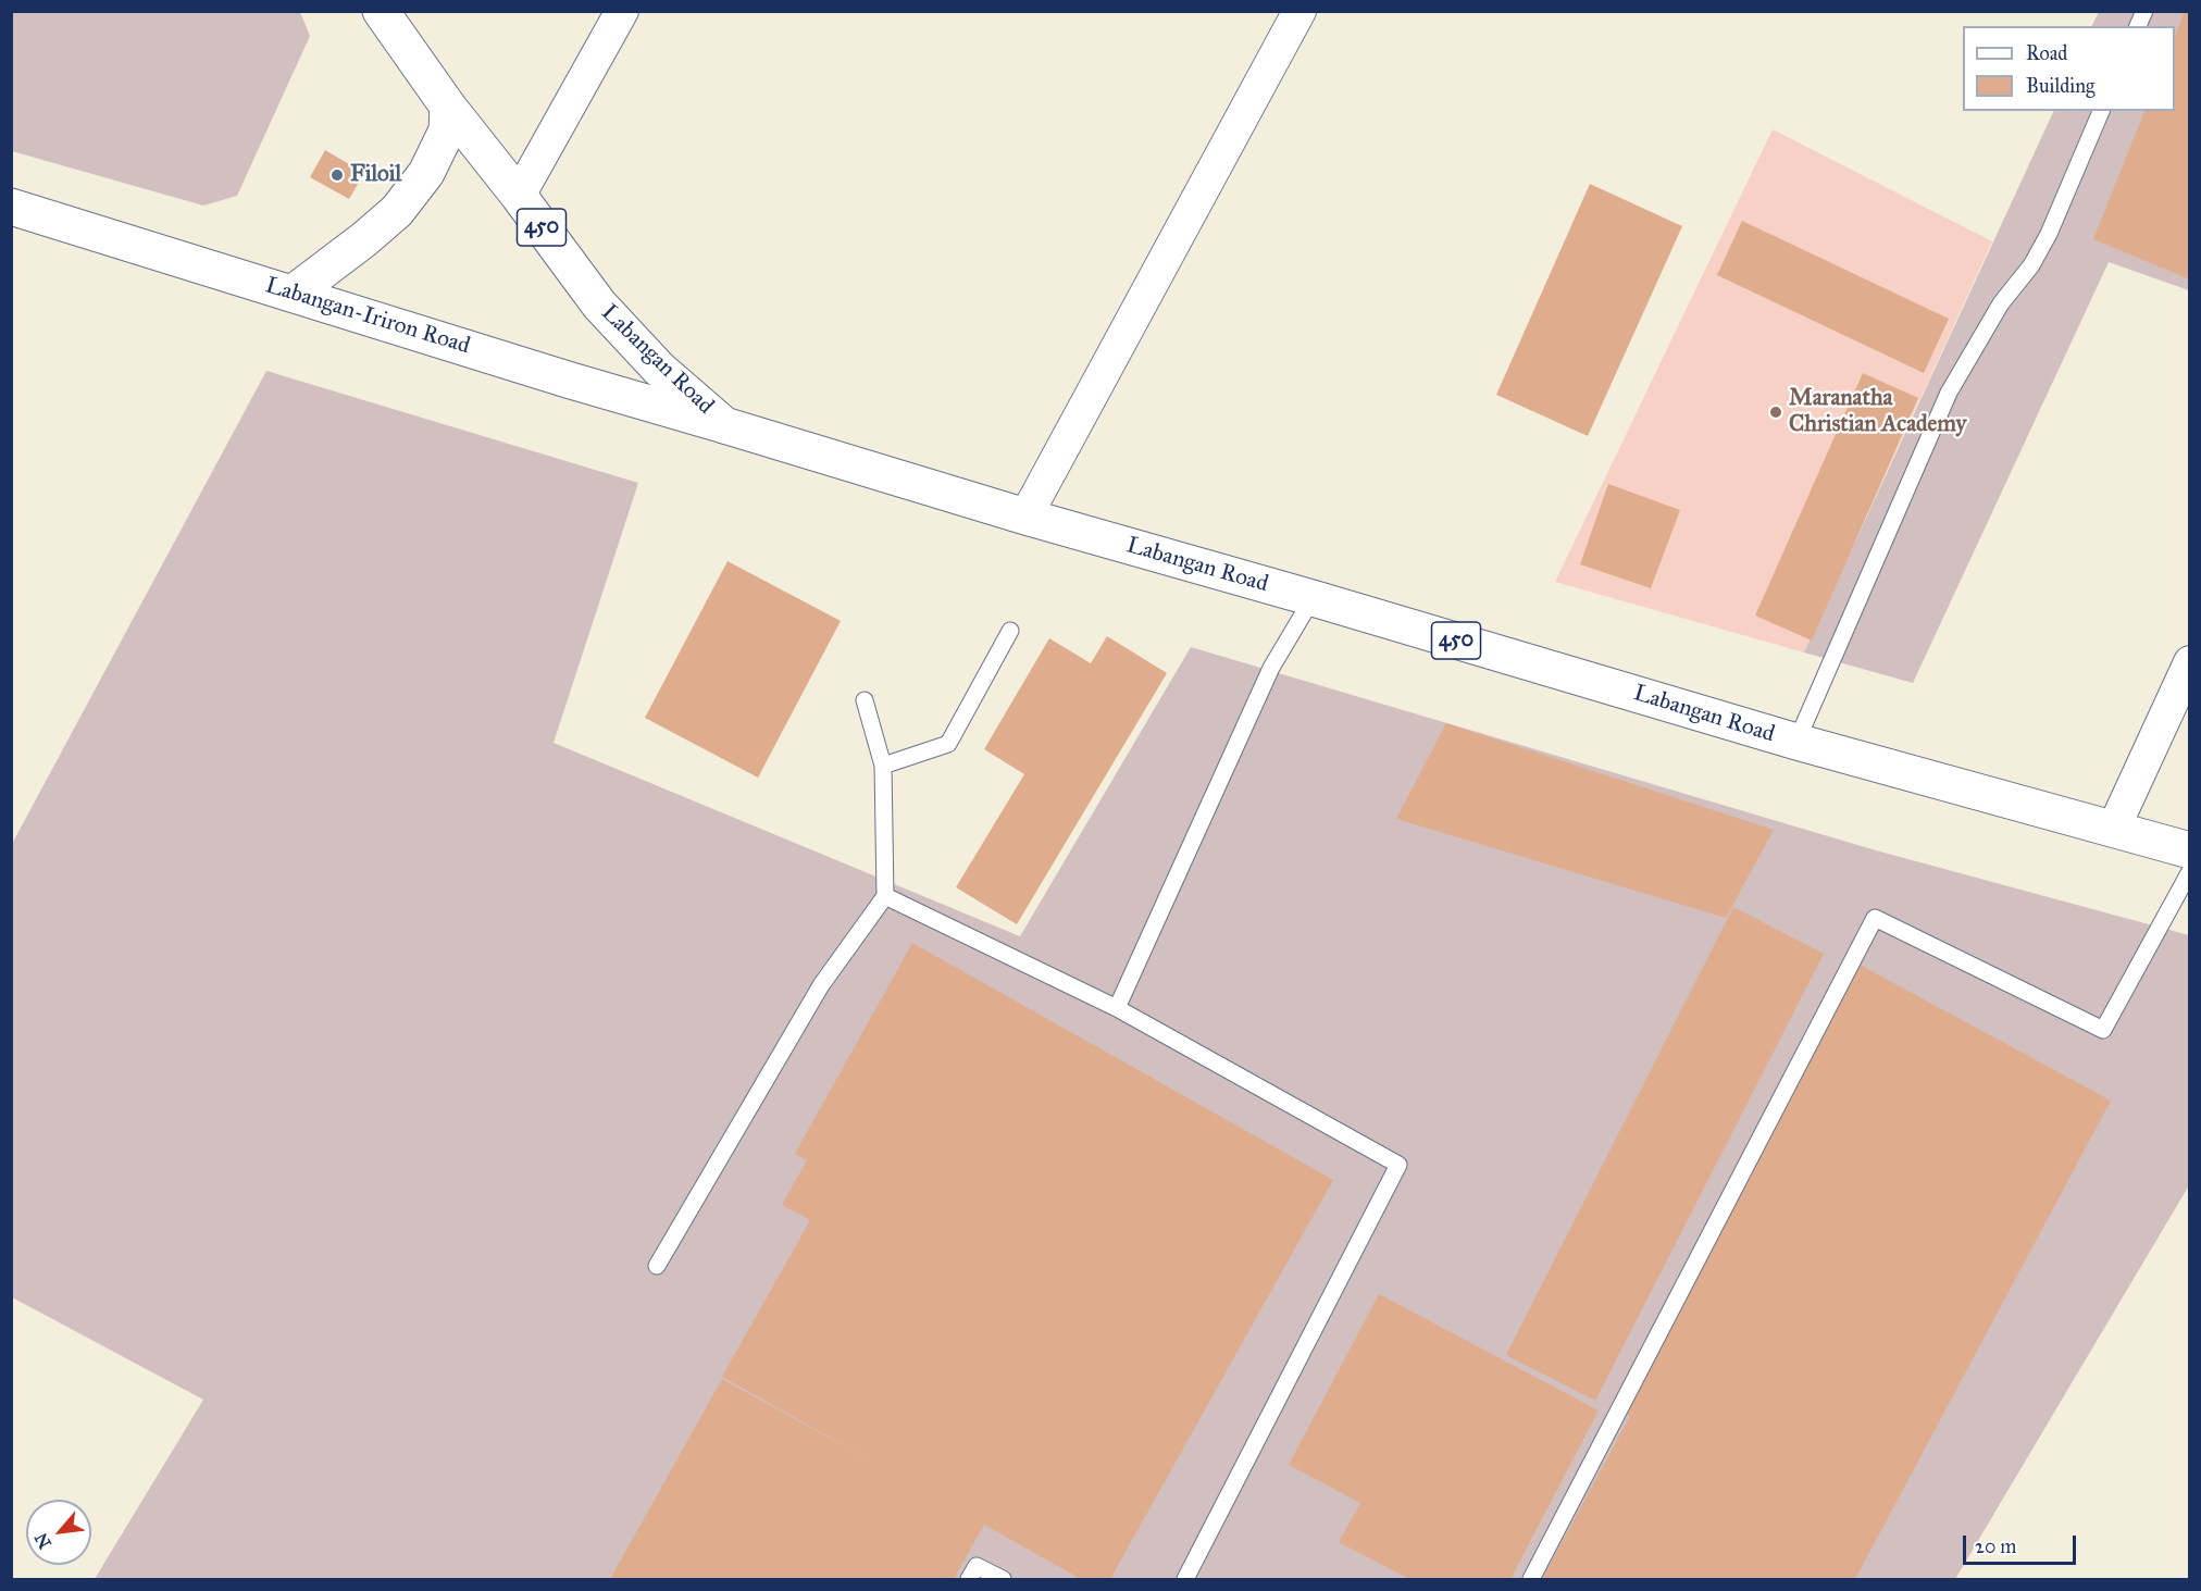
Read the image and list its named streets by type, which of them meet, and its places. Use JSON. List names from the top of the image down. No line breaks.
{"streets":{"main road":["450","Labangan-Iriron Road","Labangan Road"]},"crossings":[["Labangan-Iriron Road","Labangan Road"]],"places":["Filoil","Maranatha Christian Academy"],"legend":["Road","Building"],"scale_bar":"20 m","north":"bottom left"}
